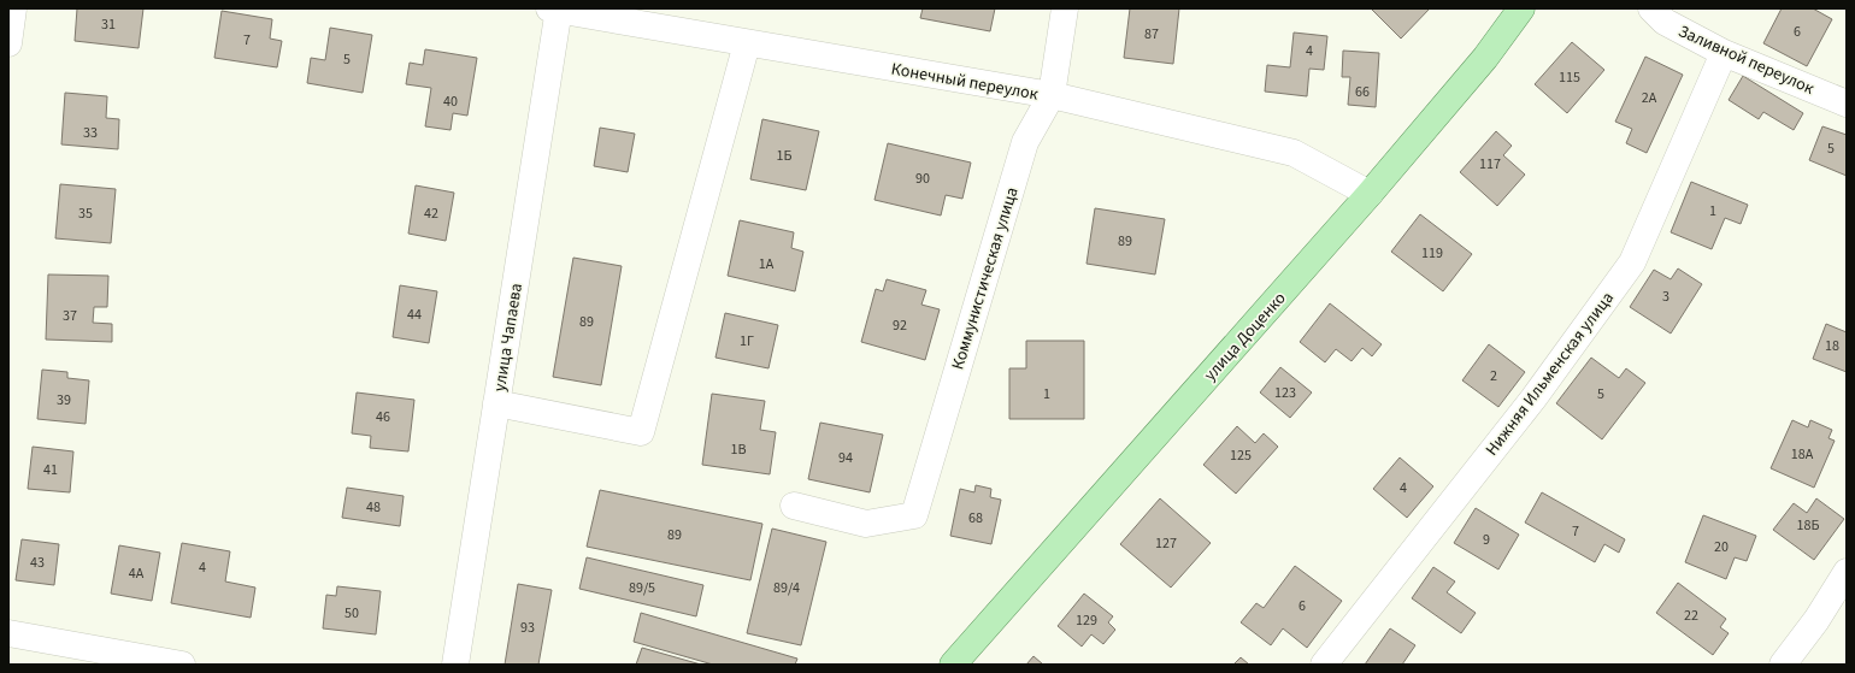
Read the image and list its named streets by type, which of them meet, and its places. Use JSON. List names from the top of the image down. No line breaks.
{"streets":{"main road":["улица Доценко"],"street":["Заливной переулок","Конечный переулок","Коммунистическая улица","улица Чапаева","Нижняя Ильменская улица"]},"crossings":[["Заливной переулок","Нижняя Ильменская улица"],["Конечный переулок","Коммунистическая улица"],["Конечный переулок","улица Доценко"],["Конечный переулок","улица Чапаева"]],"house_numbers":["31","6","87","7","4","5","115","66","2А","40","33","5","1Б","117","90","1","35","42","89","119","1А","3","44","37","89","92","1Г","18","2","123","1","5","39","46","1В","18А","125","94","41","4","48","68","18Б","7","89","9","127","20","43","4","4А","89/5","89/4","6","50","22","129","93"]}
